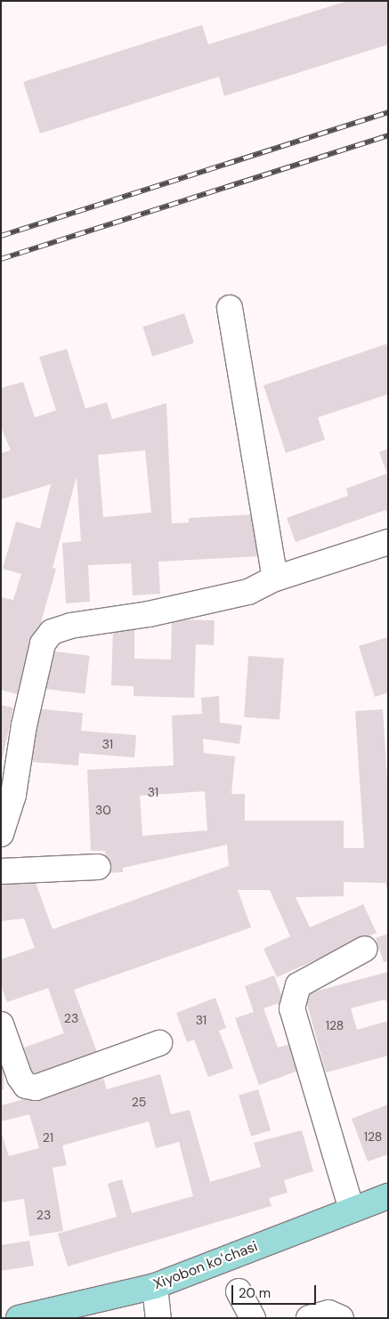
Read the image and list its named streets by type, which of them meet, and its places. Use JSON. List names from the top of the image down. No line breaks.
{"streets":{"main road":["Xiyobon koʻchasi"]},"house_numbers":["31","31","30","23","31","128","25","128","21","23"],"scale_bar":"20 m"}
